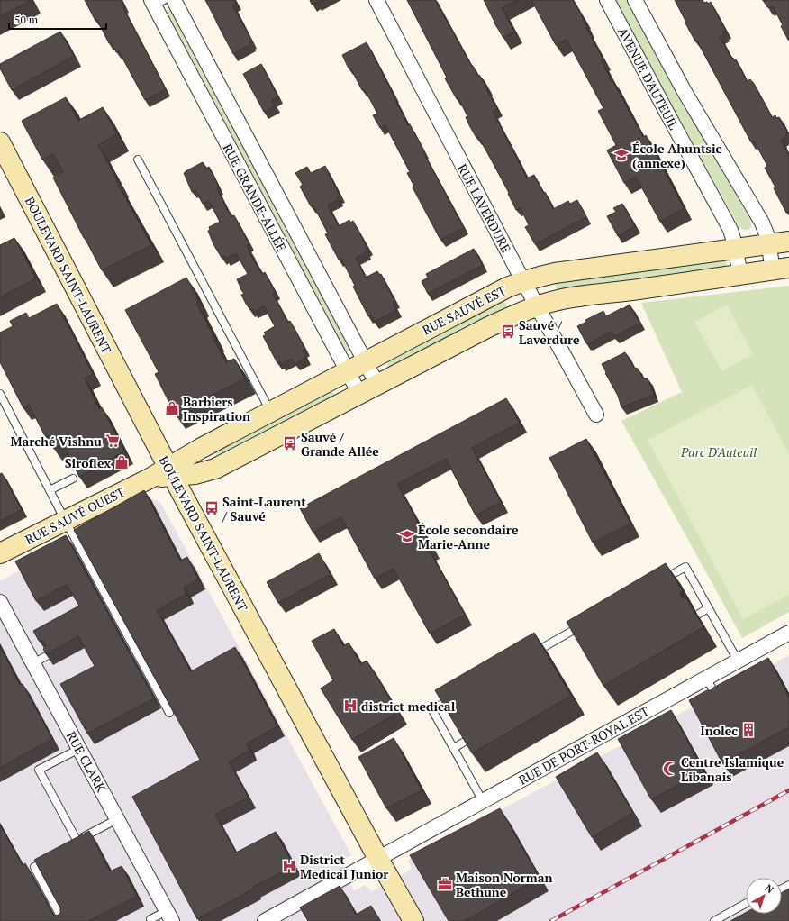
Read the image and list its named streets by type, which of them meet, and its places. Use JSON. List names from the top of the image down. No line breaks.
{"streets":{"main road":["BOULEVARD SAINT-LAURENT","RUE SAUVÉ EST","RUE SAUVÉ OUEST"],"street":["AVENUE D'AUTEUIL","RUE GRANDE-ALLÉE","RUE LAVERDURE","RUE DE PORT-ROYAL EST","RUE CLARK"]},"crossings":[["AVENUE D'AUTEUIL","RUE SAUVÉ EST"],["RUE GRANDE-ALLÉE","RUE SAUVÉ EST"],["RUE LAVERDURE","RUE SAUVÉ EST"],["BOULEVARD SAINT-LAURENT","RUE SAUVÉ EST"],["BOULEVARD SAINT-LAURENT","RUE SAUVÉ OUEST"],["BOULEVARD SAINT-LAURENT","RUE DE PORT-ROYAL EST"],["RUE SAUVÉ EST","RUE SAUVÉ OUEST"]],"parks":["Parc D'Auteuil"],"places":{"school or university":["École Ahuntsic (annexe)","École secondaire Marie-Anne"],"bus stop":["Sauvé / Laverdure","Sauvé / Grande Allée","Saint-Laurent / Sauvé"],"shop":["Barbiers Inspiration","Siroflex"],"supermarket":["Marché Vishnu"],"hospital":["district medical","District Medical Junior"],"building":["Inolec"],"mosque":["Centre Islamique Libanais"],"office":["Maison Norman Bethune"]},"scale_bar":"50 m","north":"top right"}
